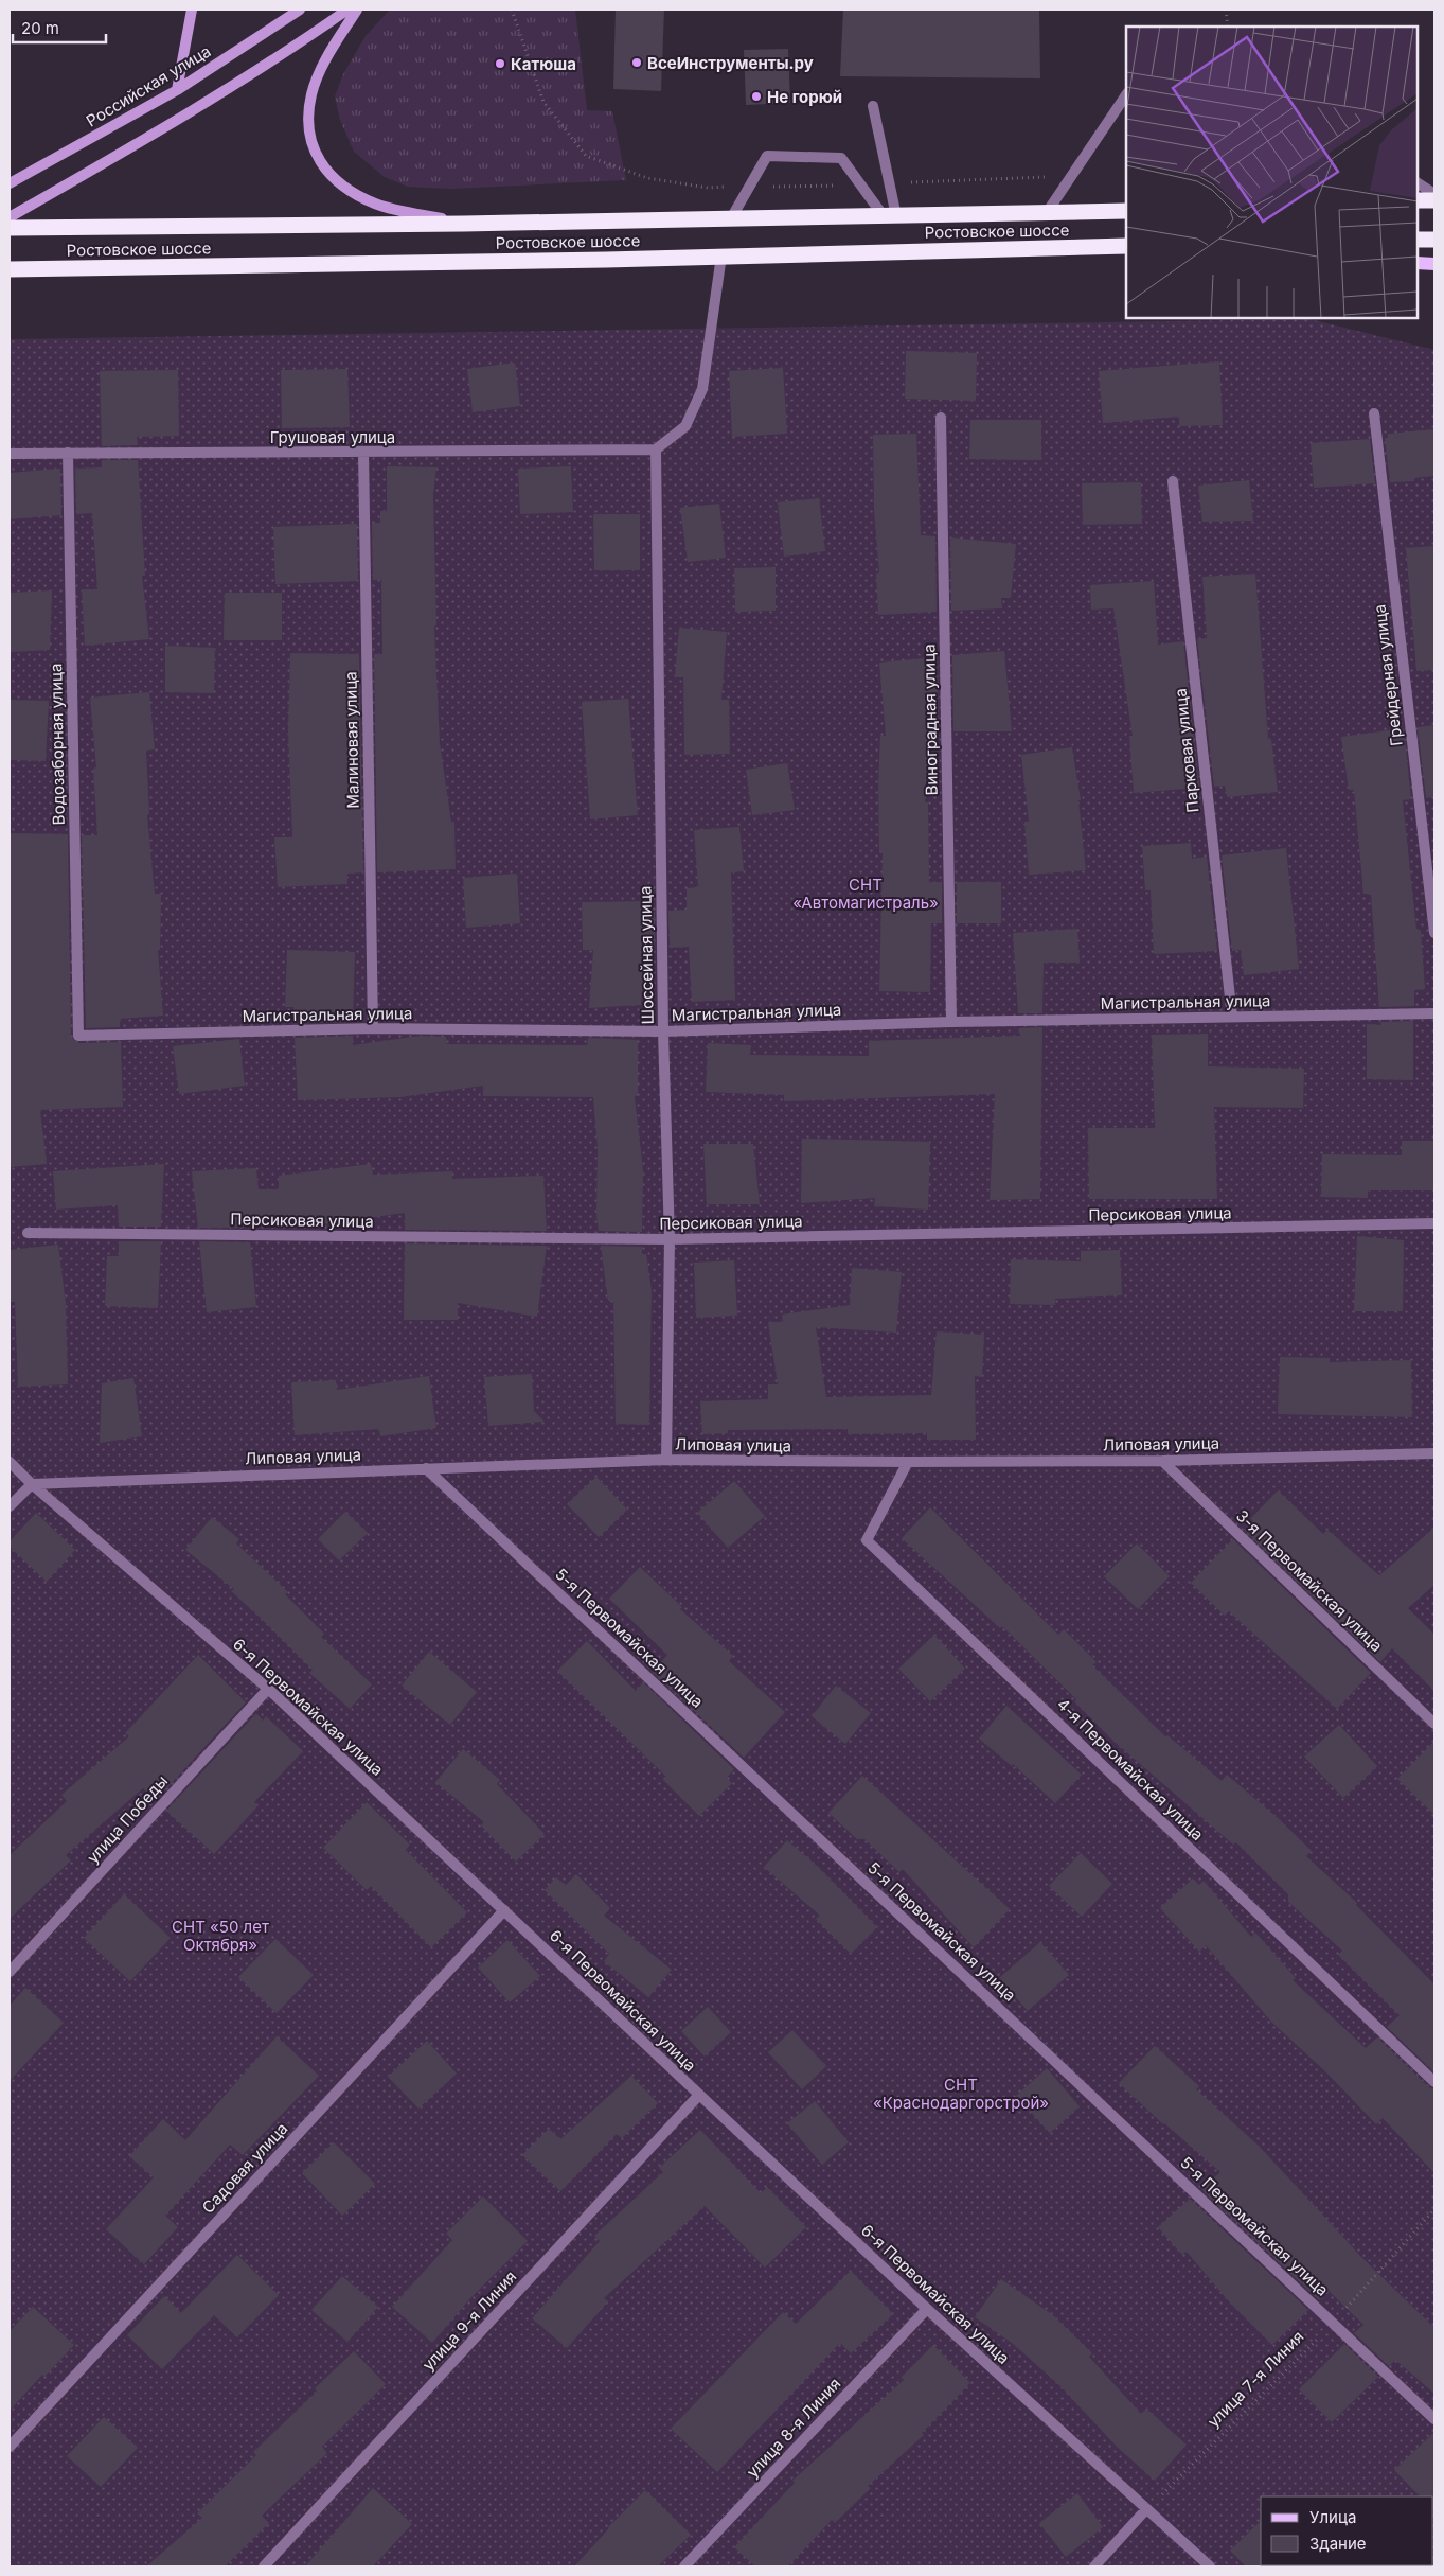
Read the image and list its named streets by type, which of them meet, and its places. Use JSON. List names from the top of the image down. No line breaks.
{"streets":{"highway":["Ростовское шоссе"],"main road":["Российская улица"],"street":["Грушовая улица","Грейдерная улица","Виноградная улица","Малиновая улица","Водозаборная улица","Парковая улица","Шоссейная улица","Магистральная улица","Персиковая улица","Липовая улица","3-я Первомайская улица","5-я Первомайская улица","6-я Первомайская улица","4-я Первомайская улица","улица Победы","Садовая улица","улица 9-я Линия","улица 8-я Линия"],"path":["улица 7-я Линия"]},"crossings":[["Грушовая улица","Малиновая улица"],["Грушовая улица","Водозаборная улица"],["Грушовая улица","Шоссейная улица"],["Виноградная улица","Магистральная улица"],["Малиновая улица","Магистральная улица"],["Водозаборная улица","Магистральная улица"],["Парковая улица","Магистральная улица"],["Шоссейная улица","Магистральная улица"],["Шоссейная улица","Персиковая улица"],["Шоссейная улица","Липовая улица"],["Липовая улица","3-я Первомайская улица"],["Липовая улица","5-я Первомайская улица"],["Липовая улица","6-я Первомайская улица"],["Липовая улица","4-я Первомайская улица"],["5-я Первомайская улица","улица 7-я Линия"],["6-я Первомайская улица","улица Победы"],["6-я Первомайская улица","Садовая улица"],["6-я Первомайская улица","улица 9-я Линия"],["6-я Первомайская улица","улица 7-я Линия"],["6-я Первомайская улица","улица 8-я Линия"]],"parks":["СНТ «Автомагистраль»","СНТ «50 лет Октября»","СНТ «Краснодаргорстрой»"],"places":["ВсеИнструменты.ру","Катюша","Не горюй"],"legend":["Улица","Здание"],"scale_bar":"20 m"}
